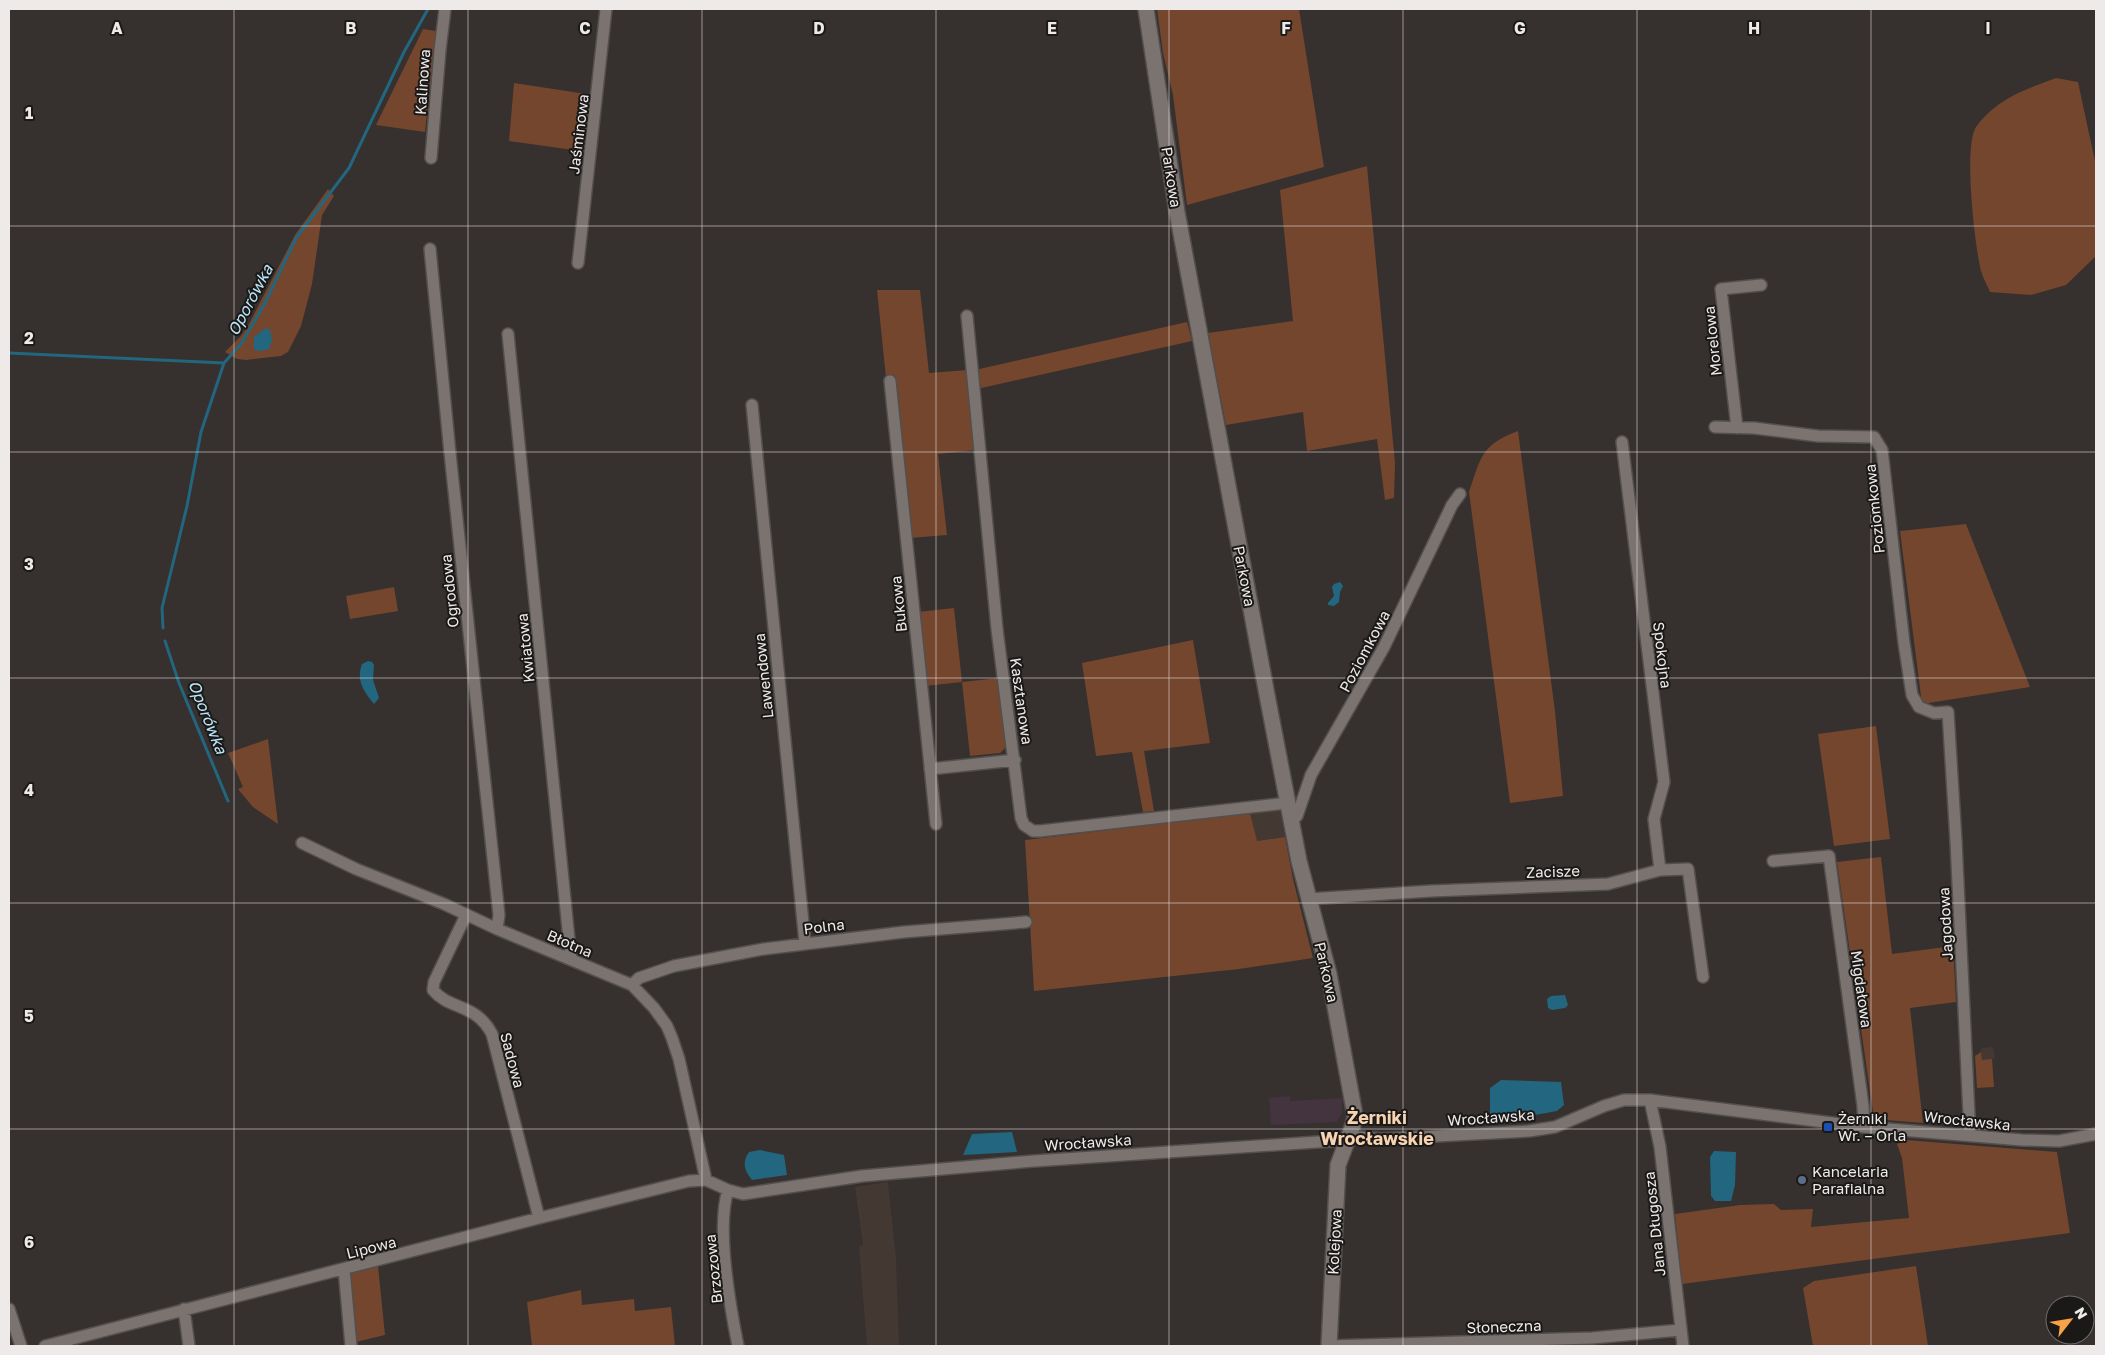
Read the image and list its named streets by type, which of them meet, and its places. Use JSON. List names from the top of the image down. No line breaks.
{"streets":{"street":["Kalinowa","Jaśminowa","Parkowa","Morelowa","Poziomkowa","Ogrodowa","Bukowa","Kwiatowa","Spokojna","Lawendowa","Kasztanowa","Zacisze","Jagodowa","Polna","Błotna","Migdałowa","Sadowa","Wrocławska","Jana Długosza","Kolejowa","Lipowa","Brzozowa","Słoneczna"]},"crossings":[["Parkowa","Poziomkowa"],["Parkowa","Kasztanowa"],["Parkowa","Zacisze"],["Parkowa","Wrocławska"],["Parkowa","Kolejowa"],["Morelowa","Poziomkowa"],["Poziomkowa","Jagodowa"],["Ogrodowa","Błotna"],["Kwiatowa","Błotna"],["Spokojna","Zacisze"],["Lawendowa","Polna"],["Jagodowa","Wrocławska"],["Polna","Błotna"],["Błotna","Sadowa"],["Błotna","Wrocławska"],["Błotna","Lipowa"],["Migdałowa","Wrocławska"],["Sadowa","Lipowa"],["Wrocławska","Jana Długosza"],["Wrocławska","Kolejowa"],["Wrocławska","Lipowa"],["Wrocławska","Brzozowa"],["Jana Długosza","Słoneczna"],["Kolejowa","Słoneczna"]],"districts":["Żerniki Wrocławskie"],"water":["Oporówka"],"places":{"transit":["Żerniki Wr. – Orla"],"other":["Kancelaria Parafialna"]},"north":"top right","grid":{"columns":["A","B","C","D","E","F","G","H","I"],"rows":["1","2","3","4","5","6"]}}
